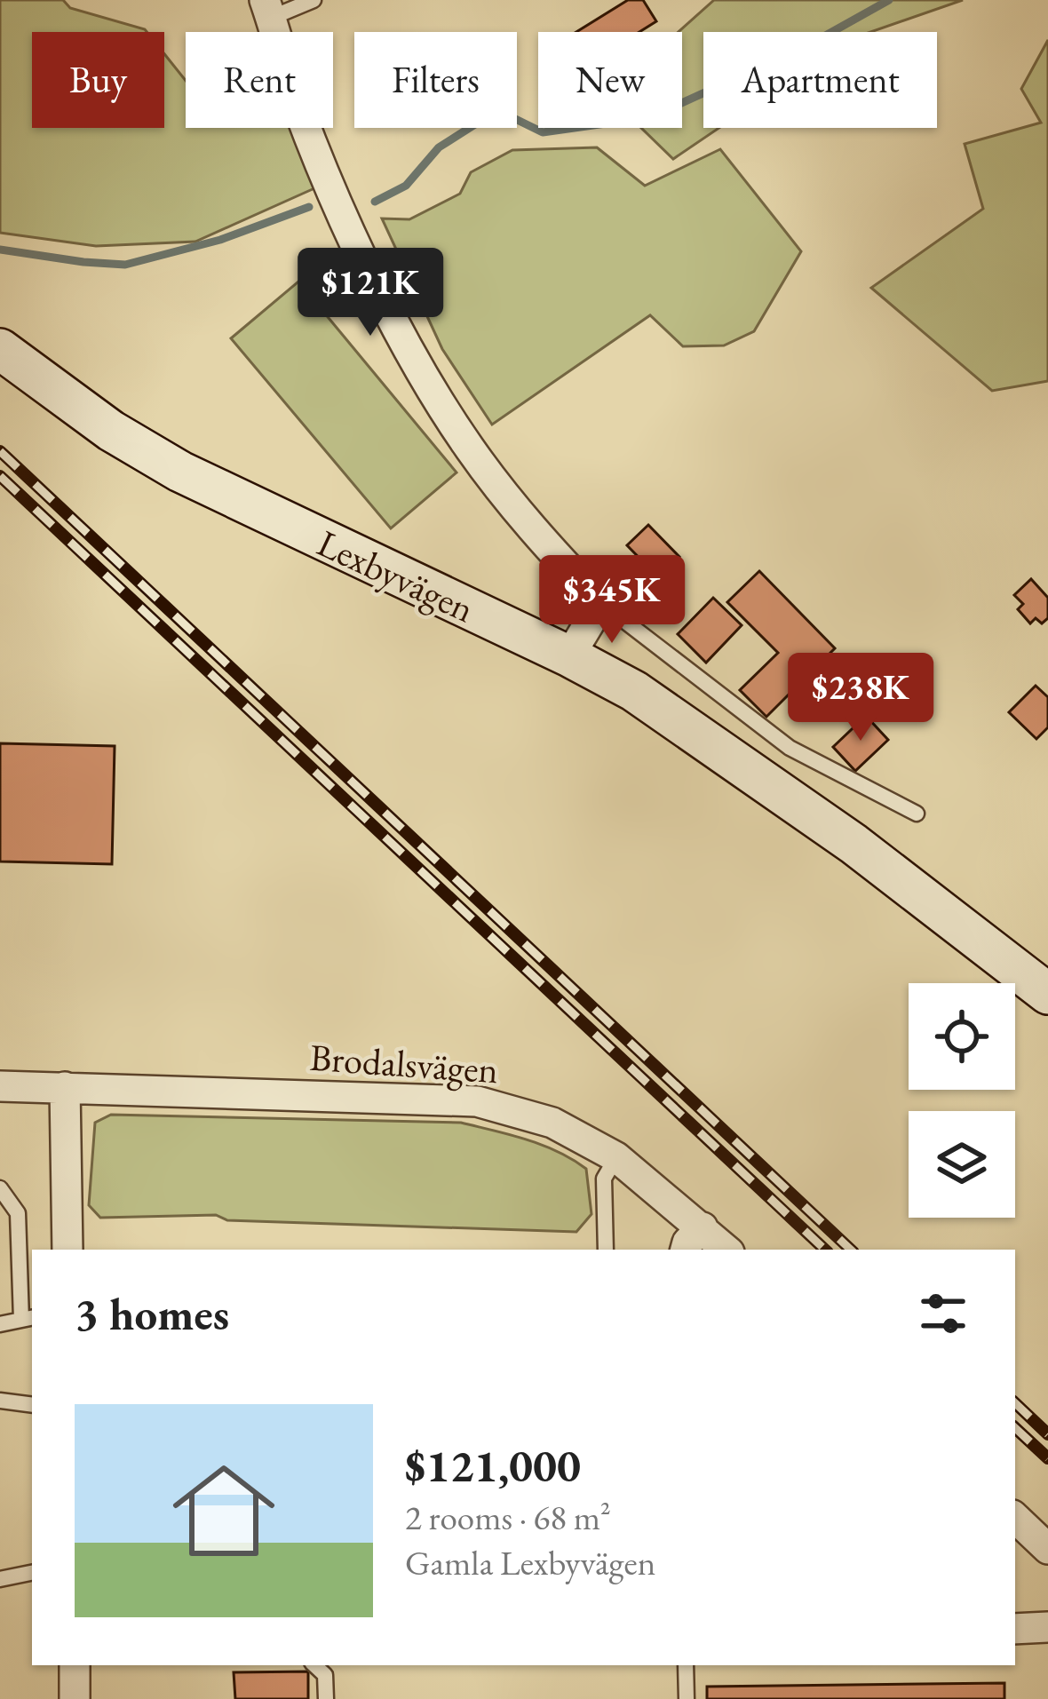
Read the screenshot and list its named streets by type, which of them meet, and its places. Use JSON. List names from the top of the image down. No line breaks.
{"streets":{"street":["Lexbyvägen","Brodalsvägen"]},"page":{"chip":["Buy","Rent","Filters","New","Apartment"],"price":["$121K","$345K","$238K"],"heading":"3 homes","list":[{"name":"$121,000","note":"2 rooms · 68 m² · Gamla Lexbyvägen"}]}}
